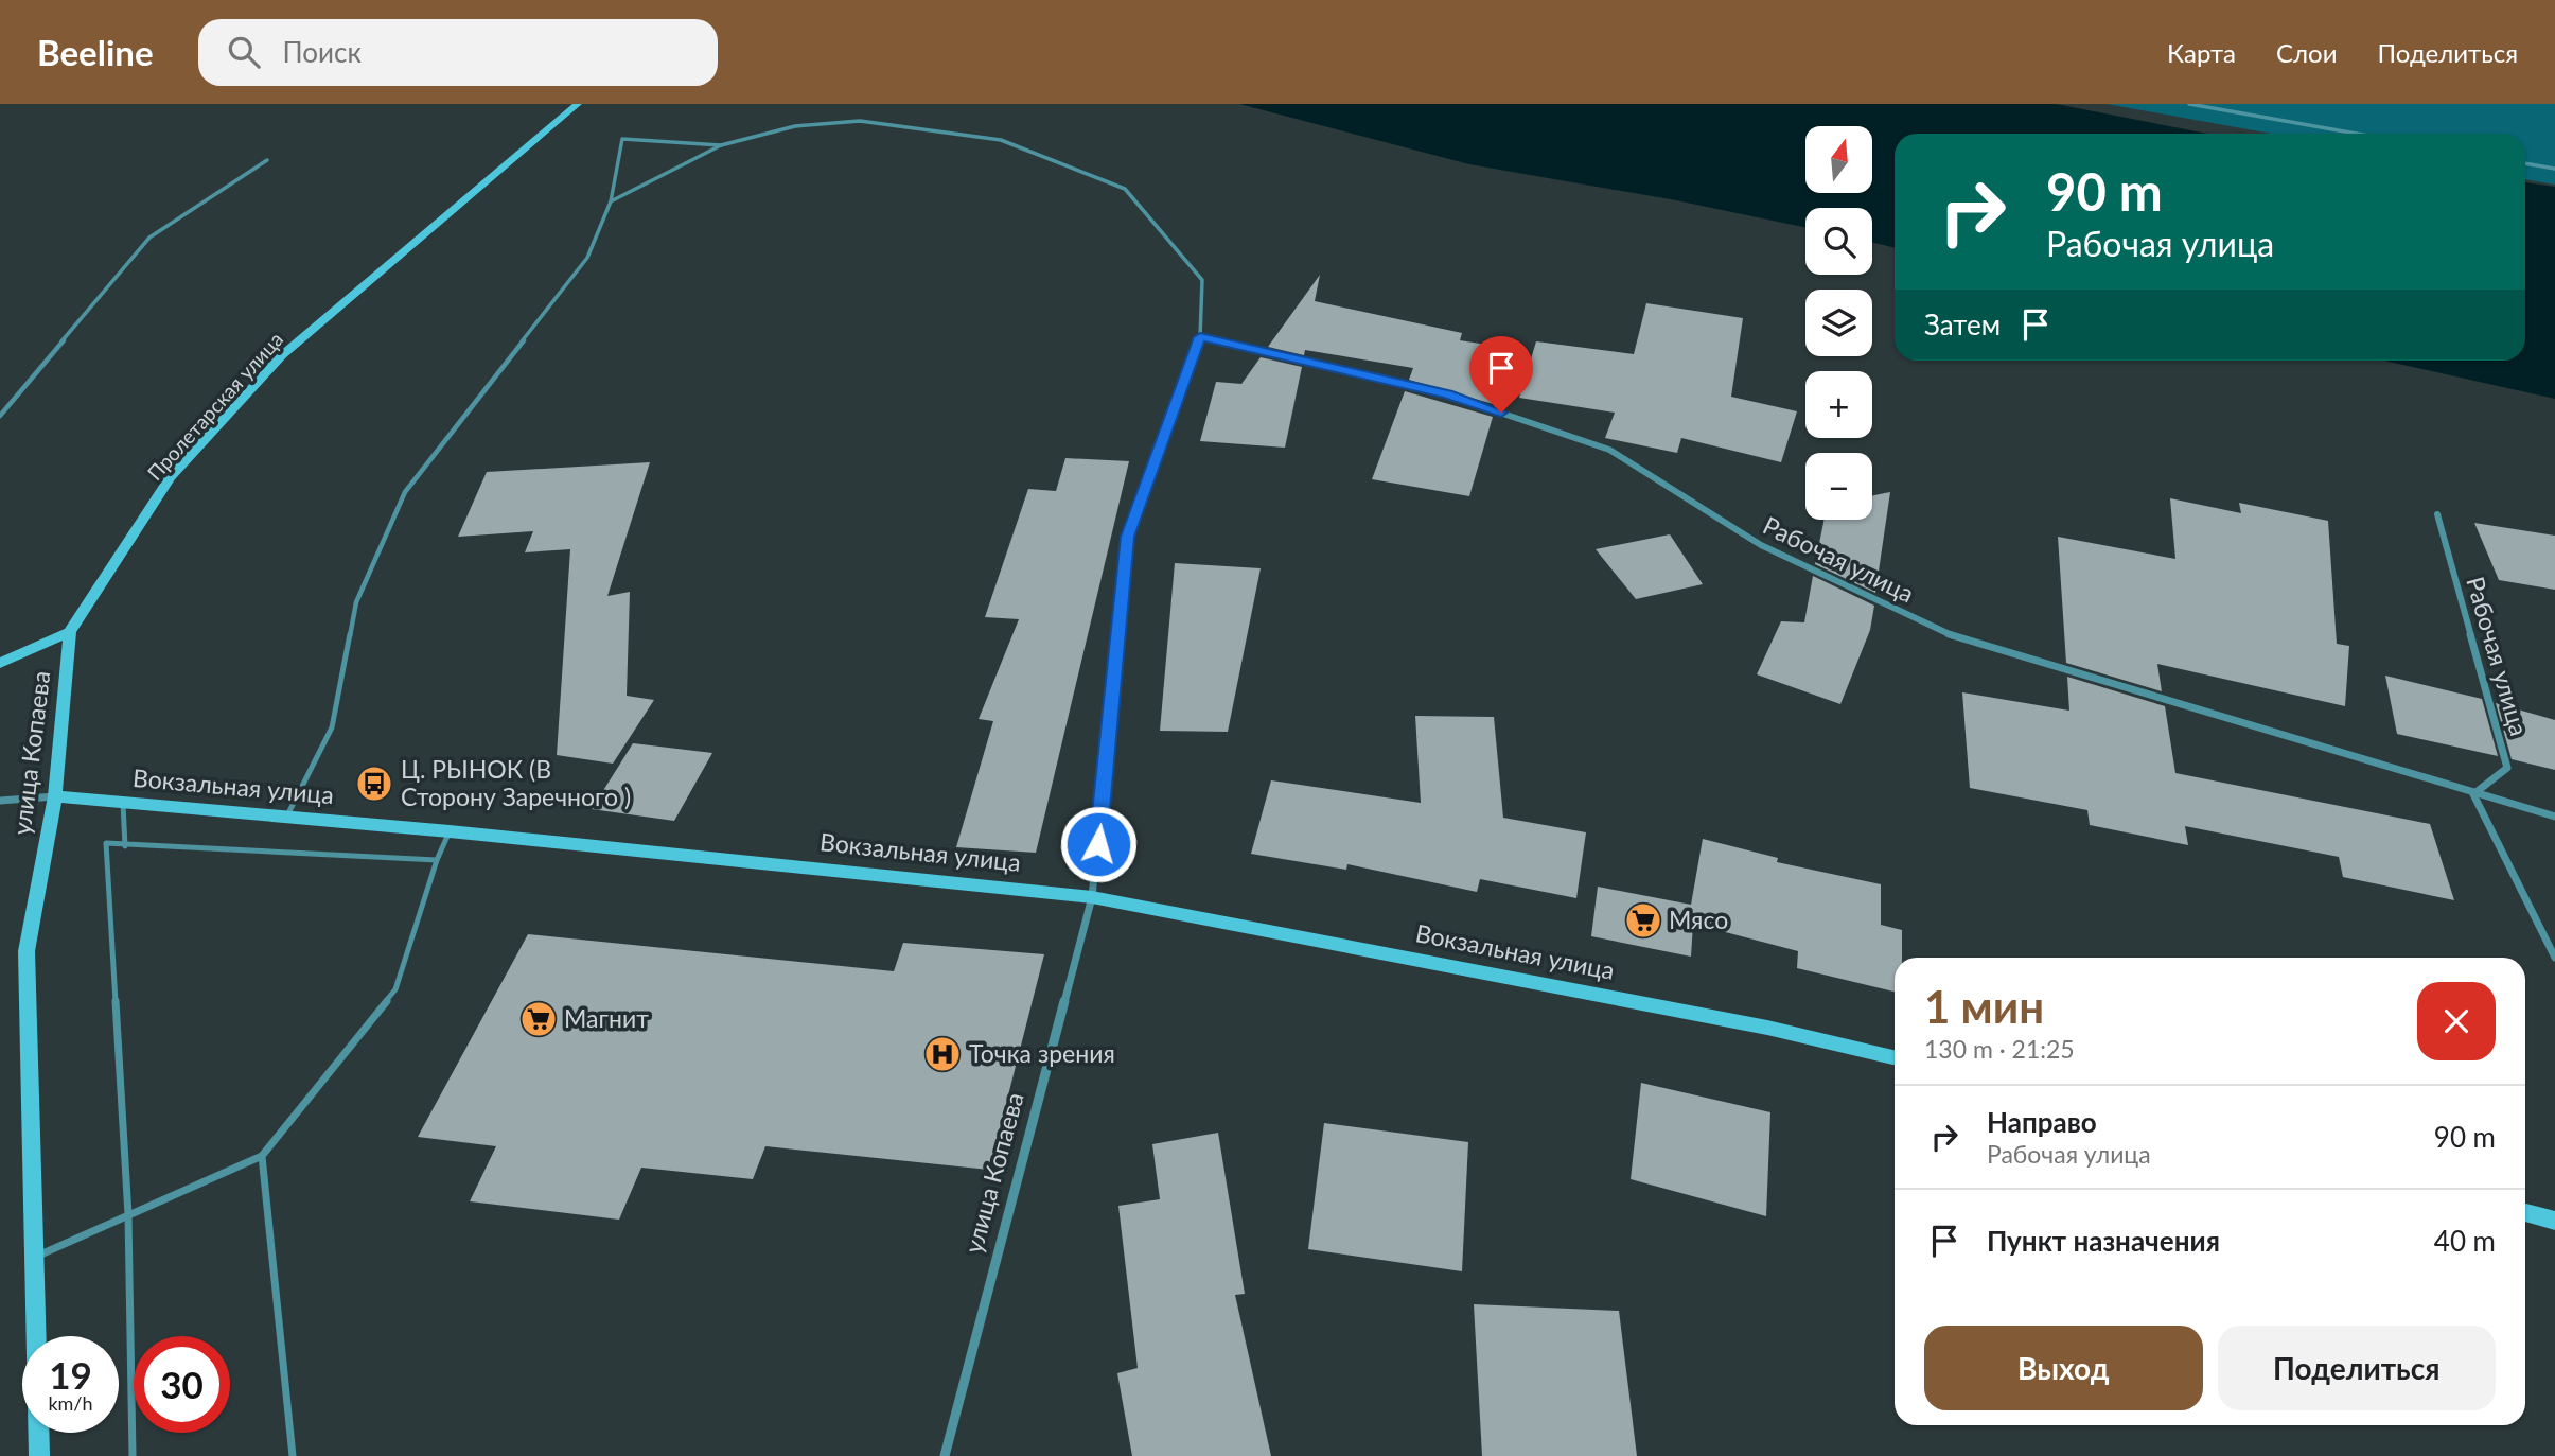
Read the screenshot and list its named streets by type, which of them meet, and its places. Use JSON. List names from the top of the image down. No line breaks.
{"streets":{"main road":["Пролетарская улица","улица Копаева","Вокзальная улица"],"street":["Рабочая улица"]},"crossings":[["Пролетарская улица","улица Копаева"],["Рабочая улица","улица Копаева"],["улица Копаева","Вокзальная улица"]],"places":{"bus stop":["Ц. РЫНОК (В Сторону Заречного )"],"supermarket":["Мясо","Магнит"],"hospital":["Точка зрения"]},"north":"top","page":{"header":"Beeline","search":"Поиск","nav":["Карта","Слои","Поделиться"],"map_buttons":["+","−"],"turn":["90 m","Рабочая улица"],"then":"Затем","heading":["1 мин","130 m · 21:25"],"list":[{"name":"Направо","note":"Рабочая улица","value":"90 m"},{"name":"Пункт назначения","value":"40 m"}],"buttons":["Выход","Поделиться"],"speed":"19 km/h","limit":"30"}}
